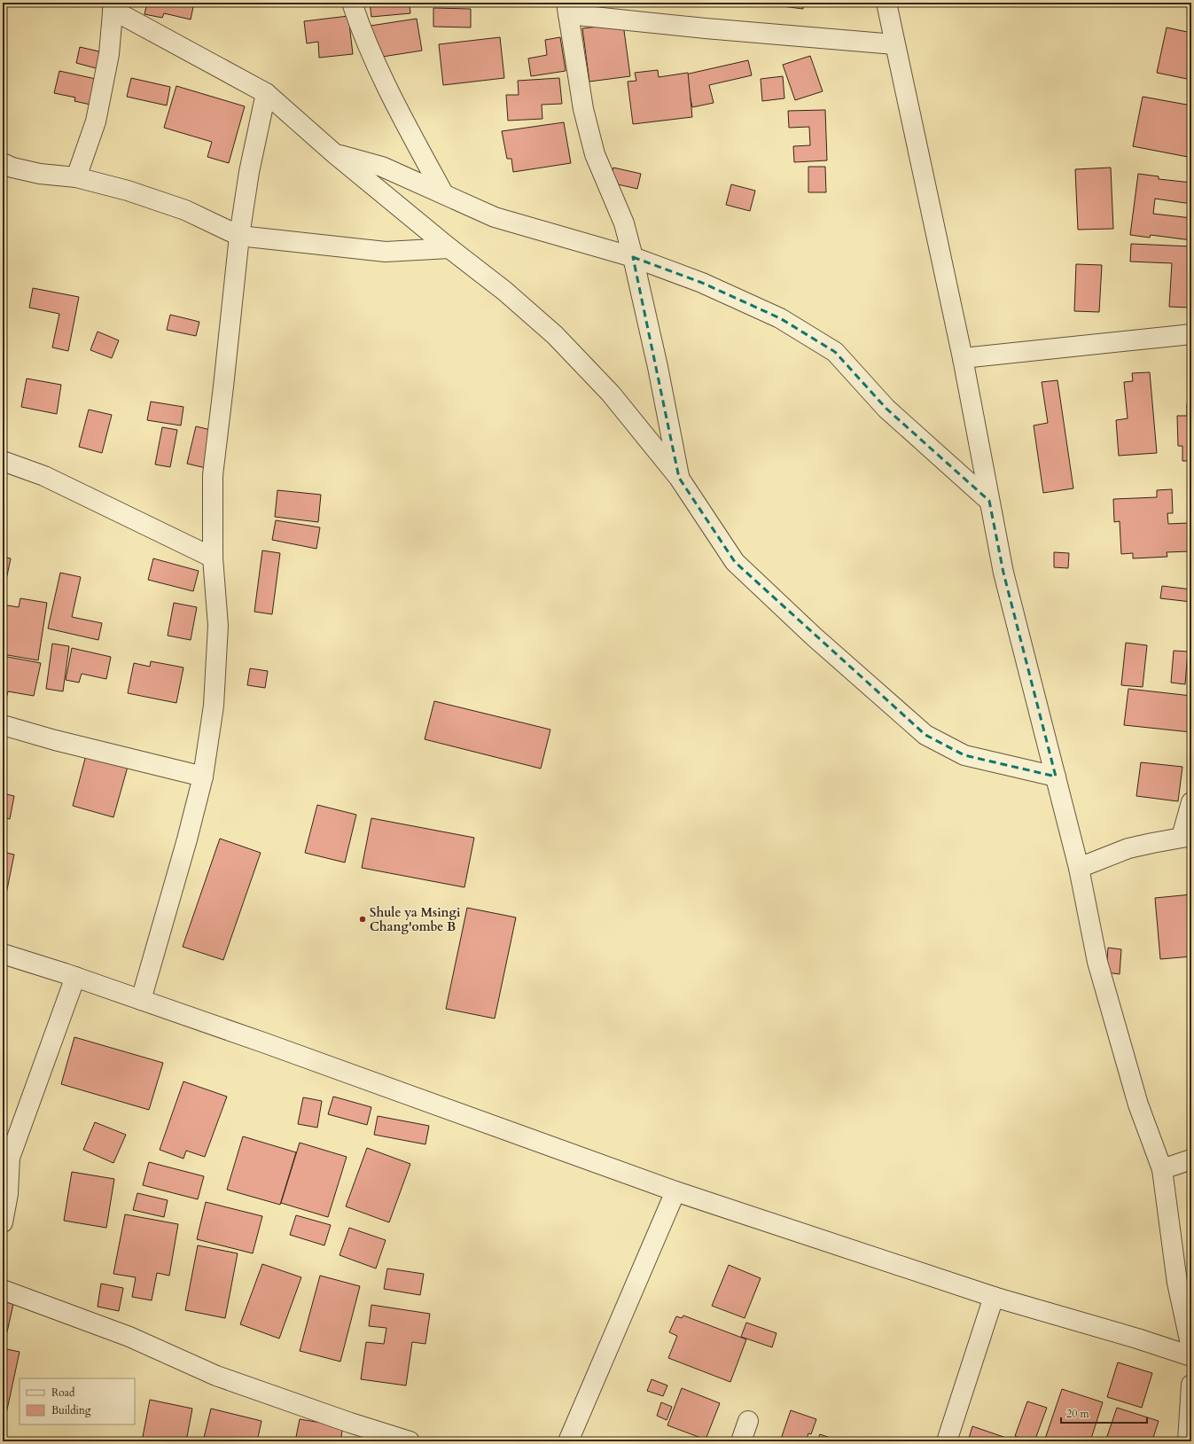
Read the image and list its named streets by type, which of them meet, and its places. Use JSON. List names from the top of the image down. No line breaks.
{"places":["Shule ya Msingi Chang'ombe B"],"legend":["Road","Building"],"scale_bar":"20 m"}
